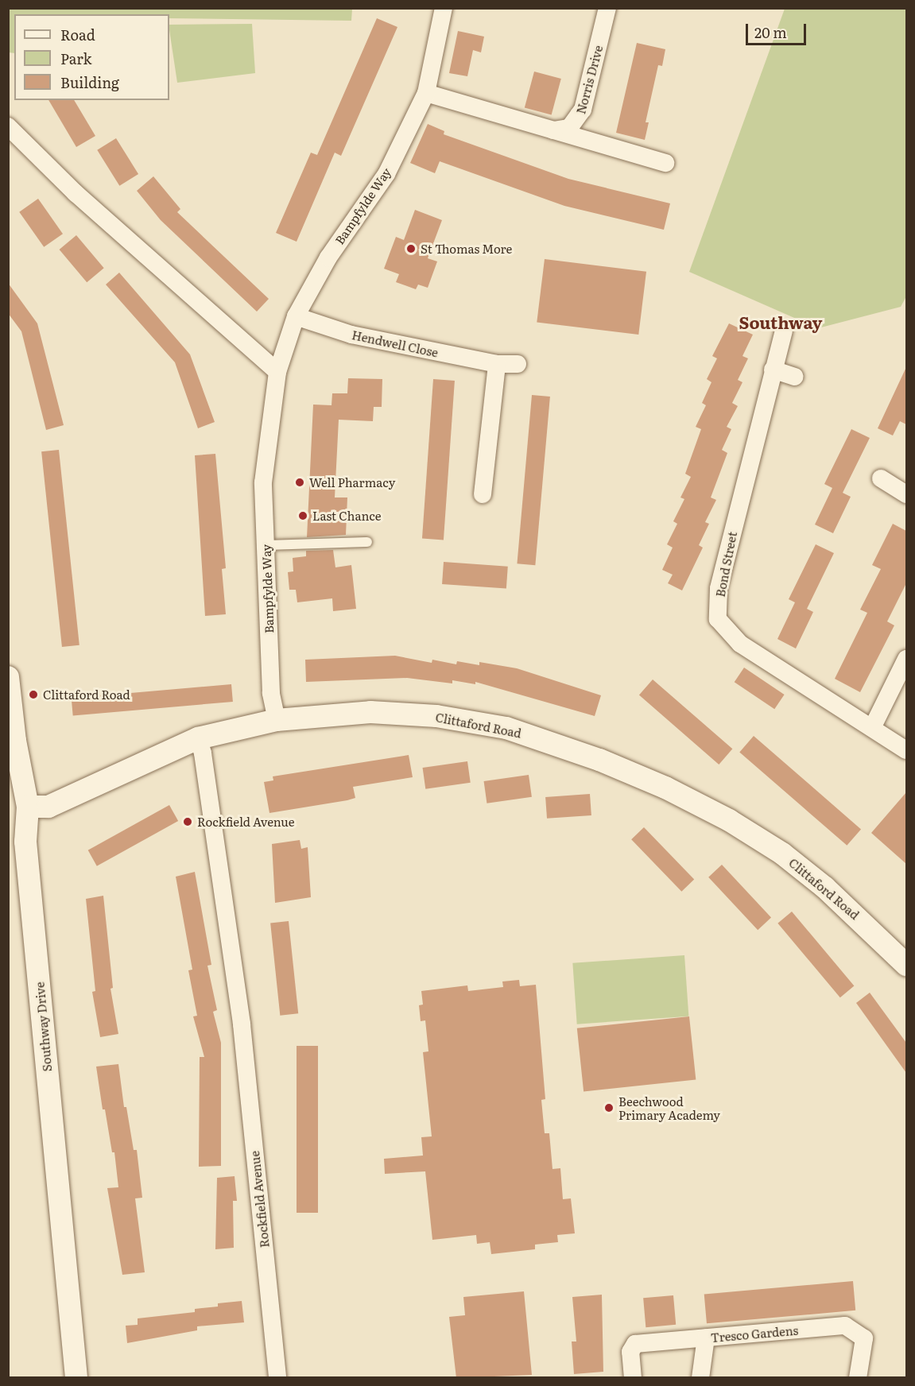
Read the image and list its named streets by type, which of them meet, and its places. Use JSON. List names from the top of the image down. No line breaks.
{"streets":{"street":["Norris Drive","Bampfylde Way","Hendwell Close","Bond Street","Clittaford Road","Southway Drive","Rockfield Avenue","Tresco Gardens"]},"crossings":[["Bampfylde Way","Hendwell Close"],["Bampfylde Way","Clittaford Road"],["Clittaford Road","Southway Drive"],["Clittaford Road","Rockfield Avenue"]],"districts":["Southway"],"places":["St Thomas More","Well Pharmacy","Last Chance","Clittaford Road","Rockfield Avenue","Beechwood Primary Academy"],"legend":["Road","Park","Building"],"scale_bar":"20 m"}
